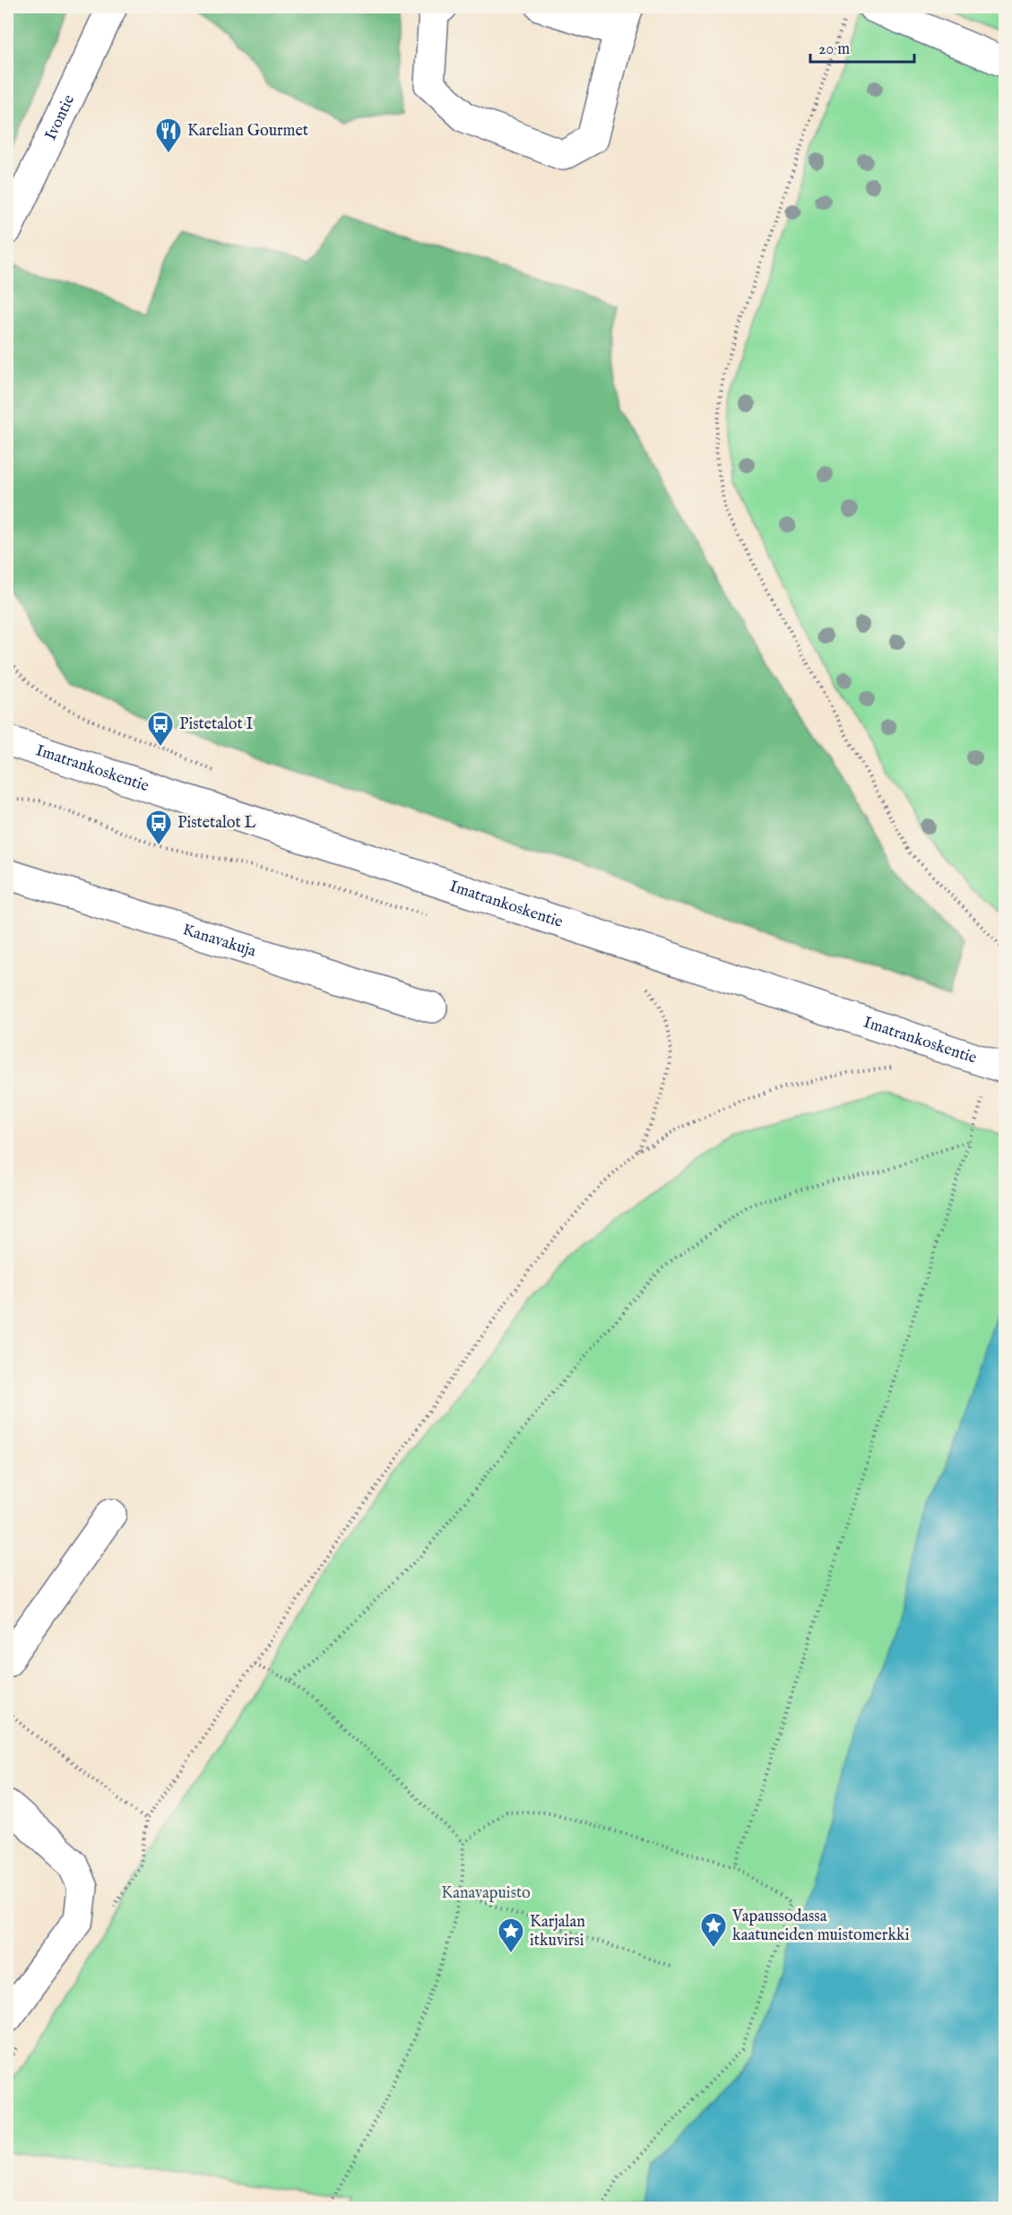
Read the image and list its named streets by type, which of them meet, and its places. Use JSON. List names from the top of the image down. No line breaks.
{"streets":{"main road":["Ivontie","Imatrankoskentie","Kanavakuja"]},"parks":["Kanavapuisto"],"places":{"restaurant":["Karelian Gourmet"],"bus stop":["Pistetalot I","Pistetalot L"],"place":["Vapaussodassa kaatuneiden muistomerkki","Karjalan itkuvirsi"]},"scale_bar":"20 m"}
